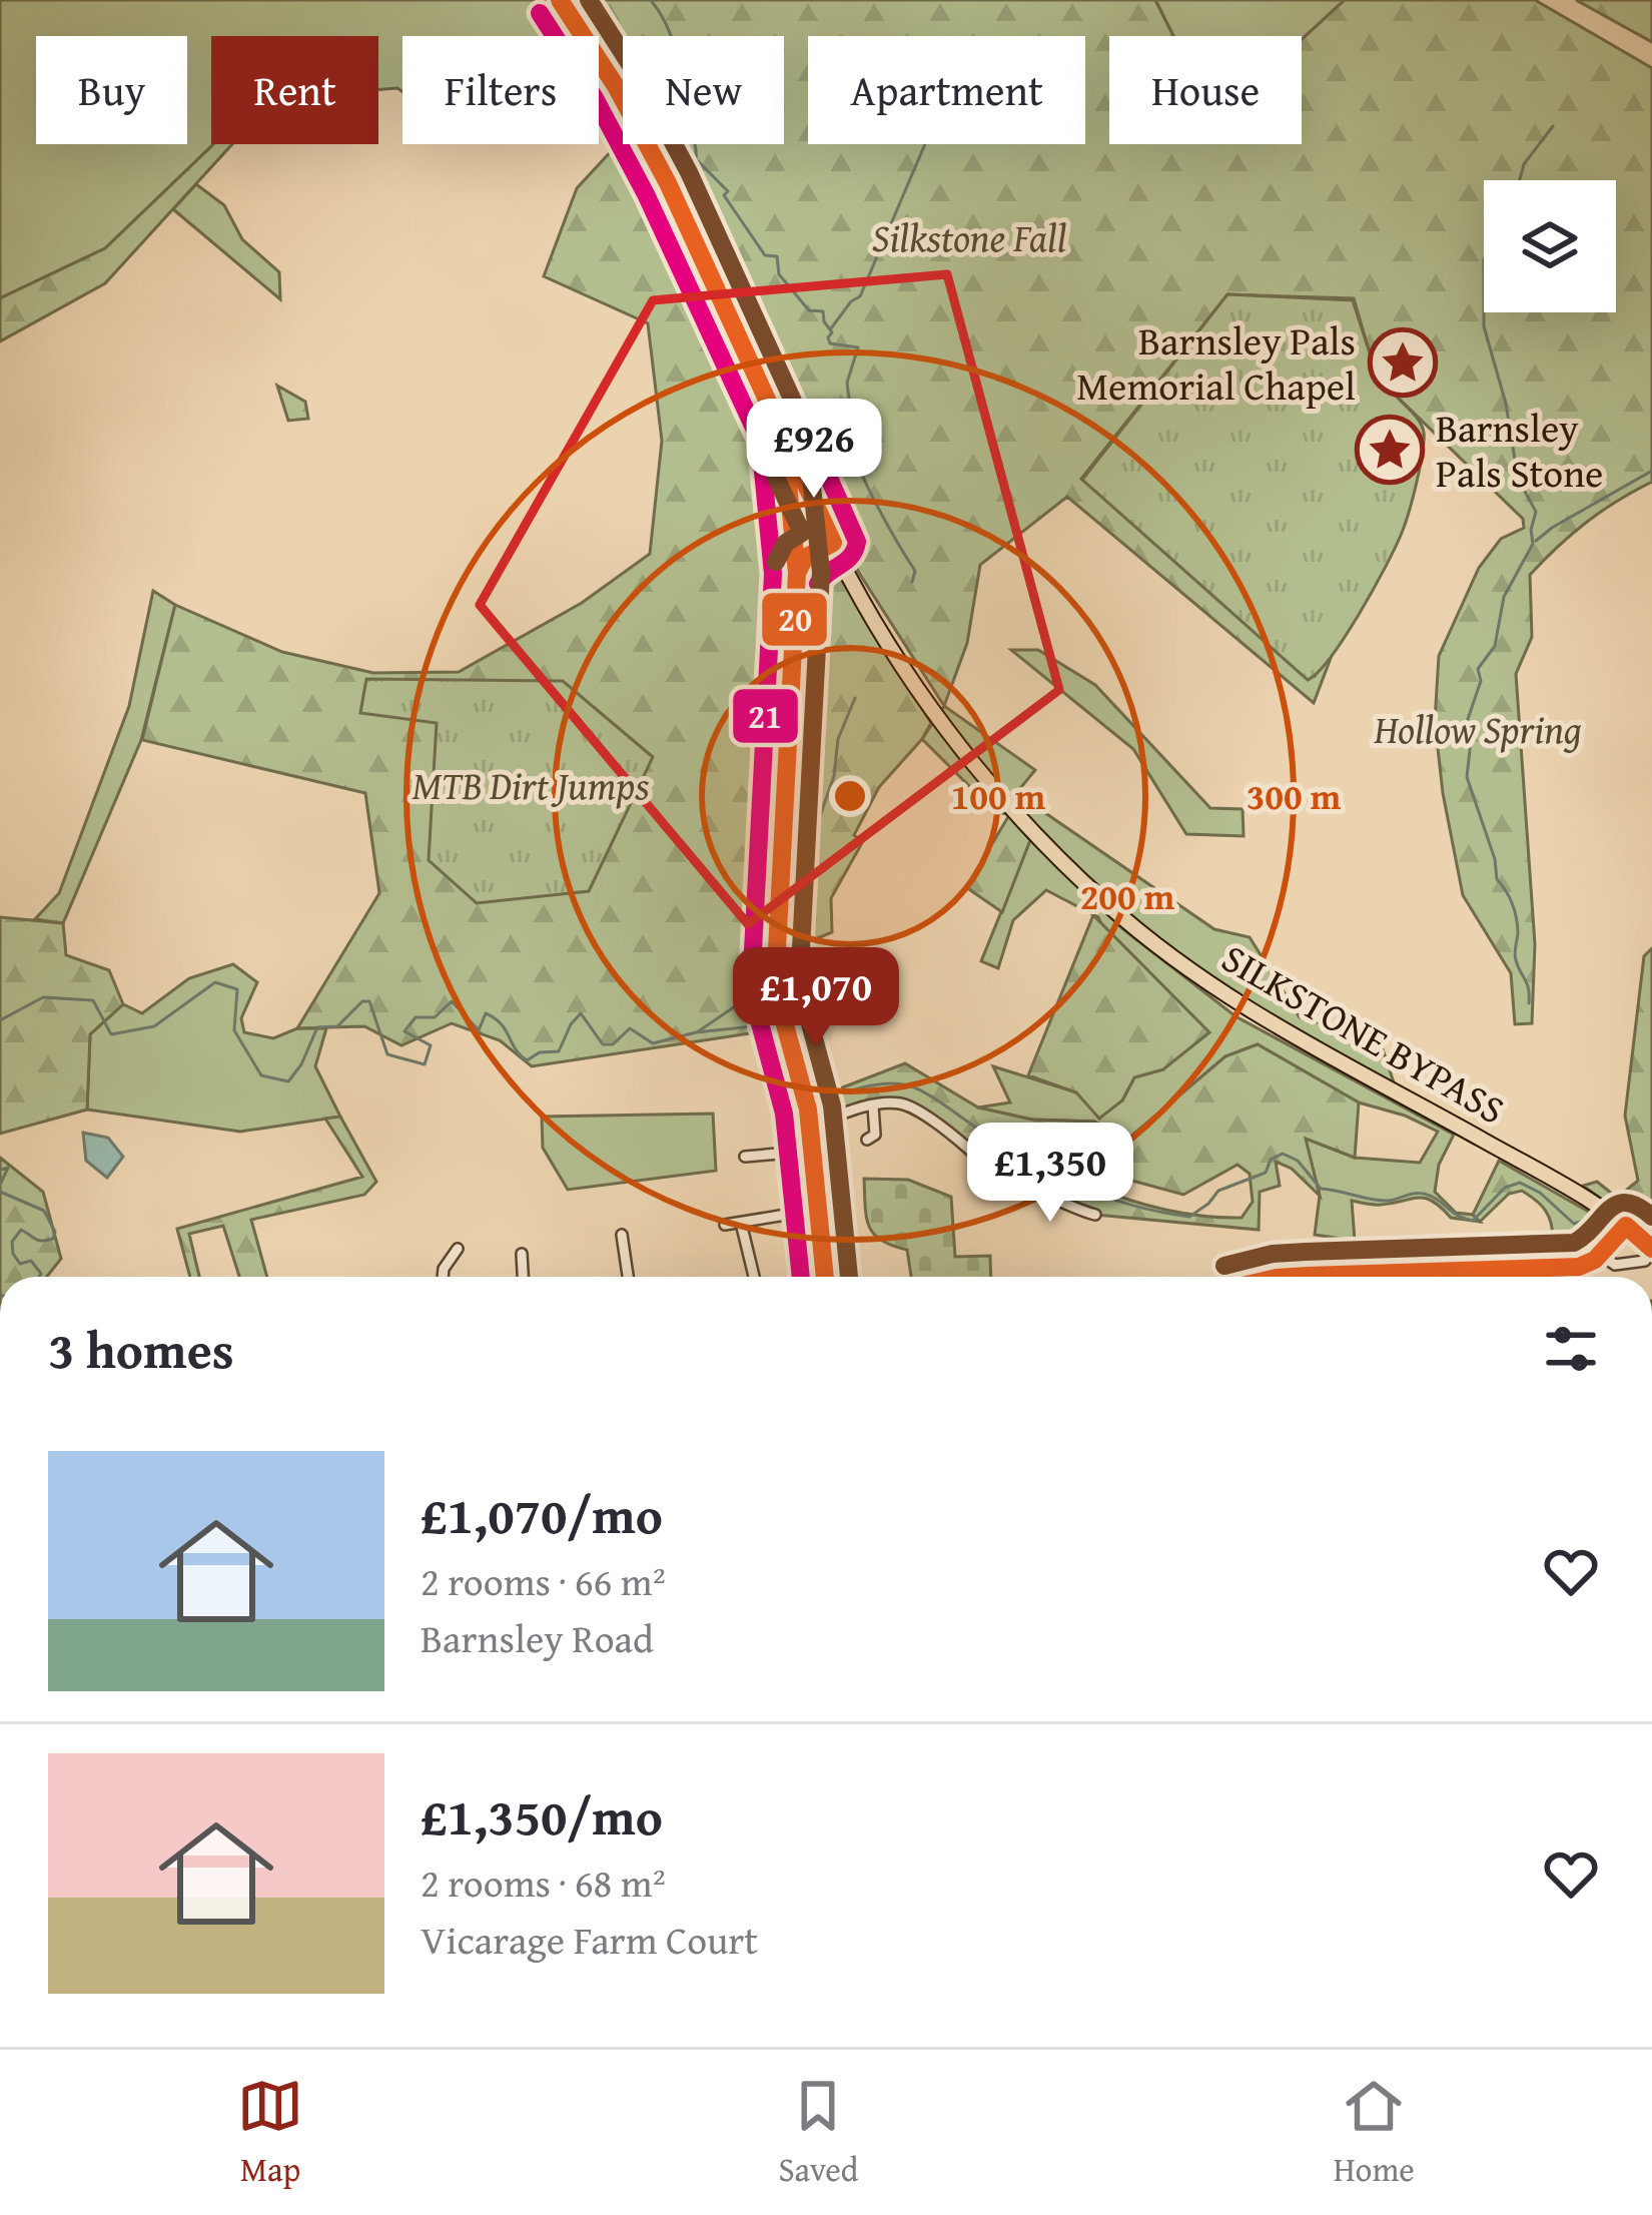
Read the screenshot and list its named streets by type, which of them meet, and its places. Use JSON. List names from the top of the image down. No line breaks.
{"streets":{"highway":["SILKSTONE BYPASS"]},"parks":["Silkstone Fall","Hollow Spring","MTB Dirt Jumps"],"places":{"place":["Barnsley Pals Memorial Chapel","Barnsley Pals Stone"]},"lines":["transit line 20","transit line 21"],"page":{"chip":["Buy","Rent","Filters","New","Apartment","House"],"price":["£926","£1,070","£1,350"],"heading":"3 homes","list":[{"name":"£1,070/mo","note":"2 rooms · 66 m² · Barnsley Road"},{"name":"£1,350/mo","note":"2 rooms · 68 m² · Vicarage Farm Court"}],"tabs":["Map","Saved","Home"]},"rings":["100 m","300 m","200 m"]}
